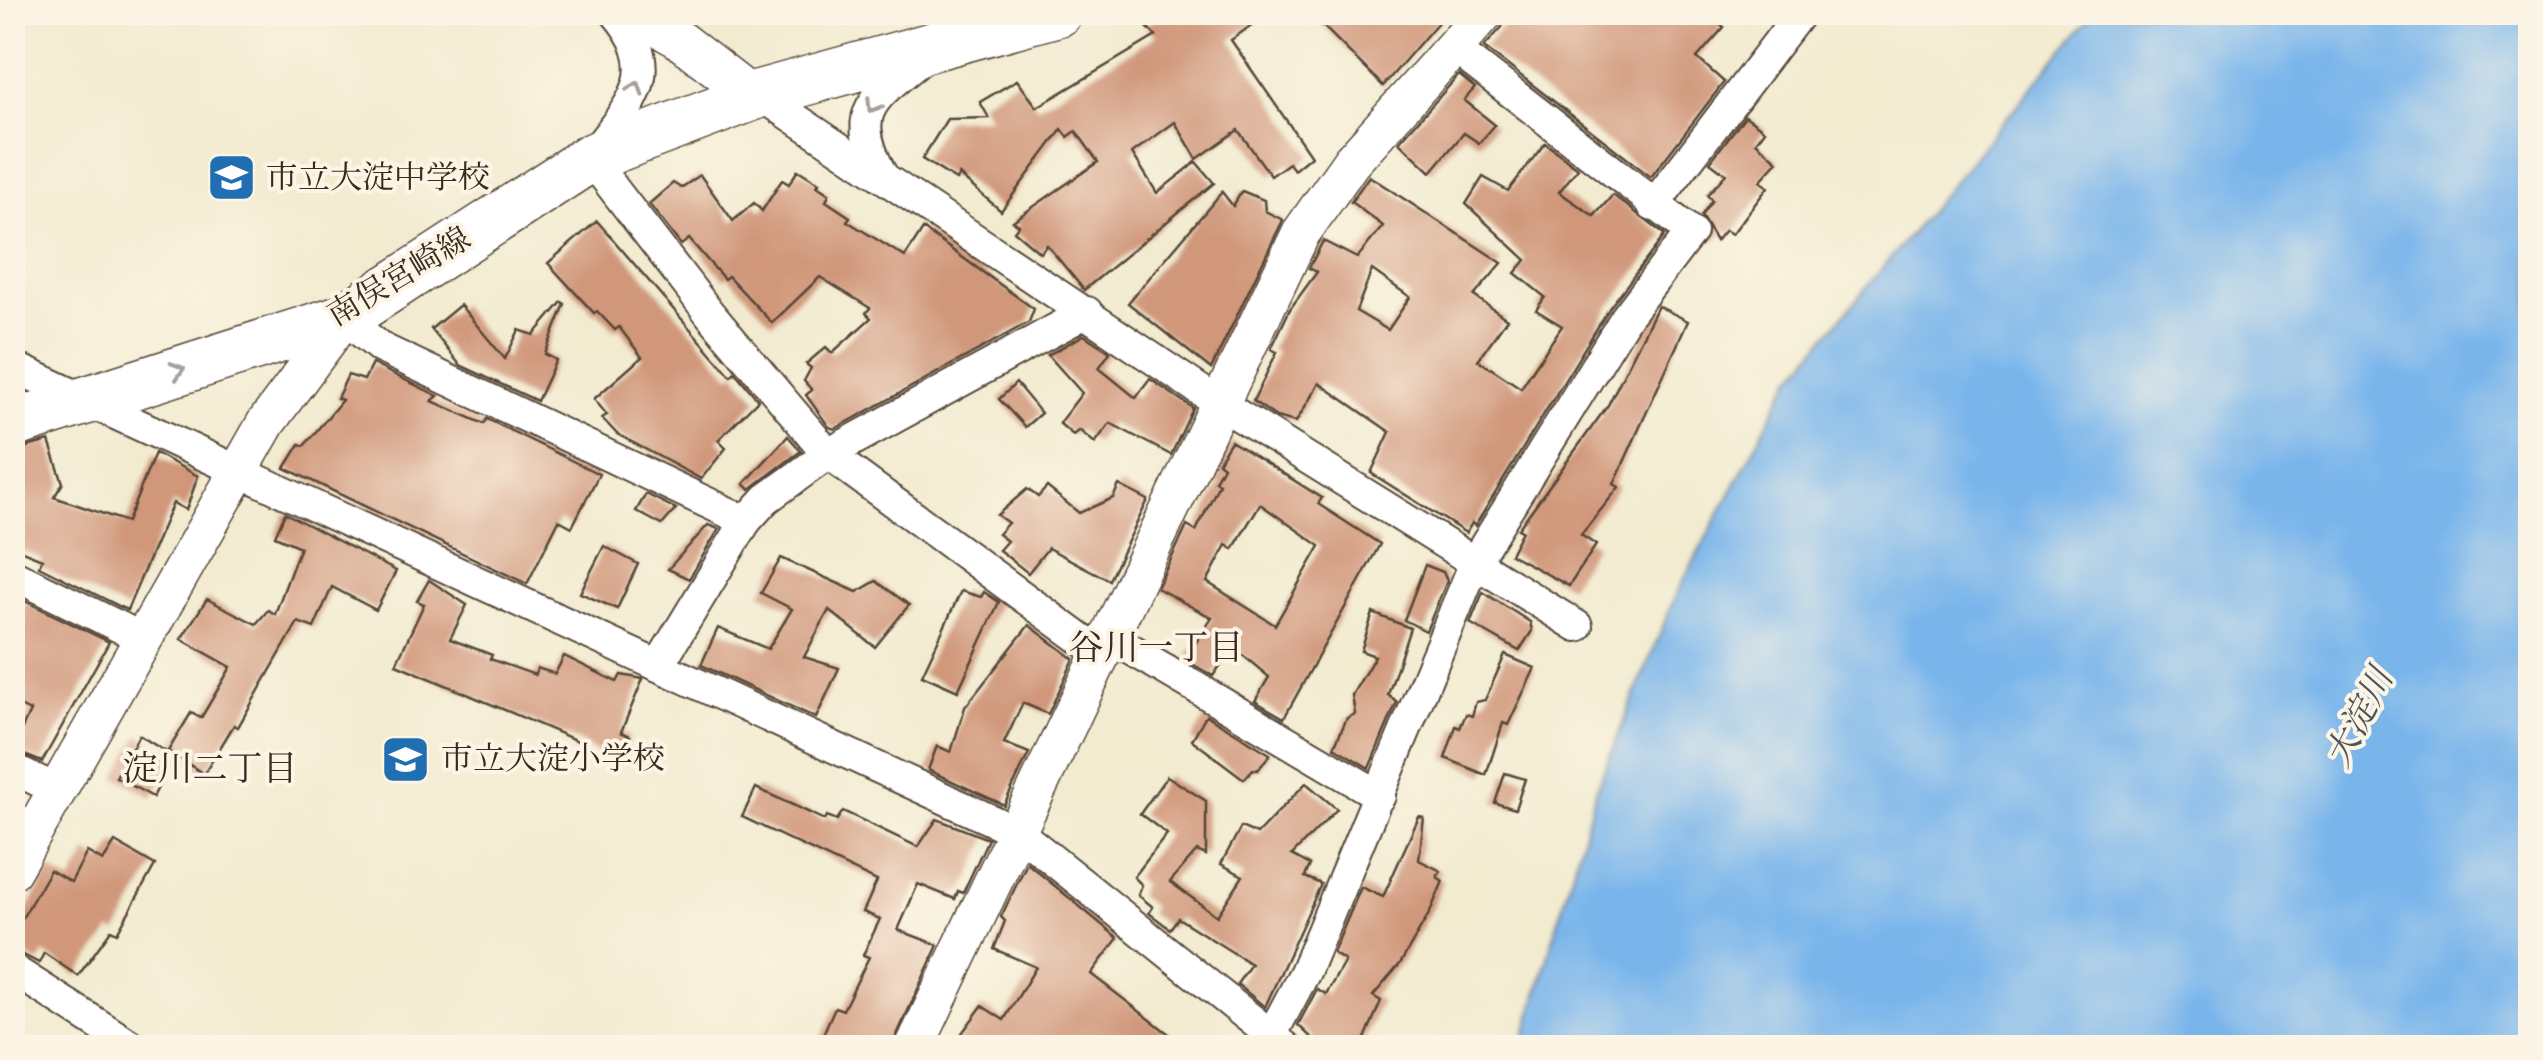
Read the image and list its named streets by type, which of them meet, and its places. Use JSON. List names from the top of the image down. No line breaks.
{"streets":{"main road":["南俣宮崎線"]},"districts":["谷川一丁目","淀川二丁目"],"water":["大淀川"],"places":{"school or university":["市立大淀中学校","市立大淀小学校"]}}
